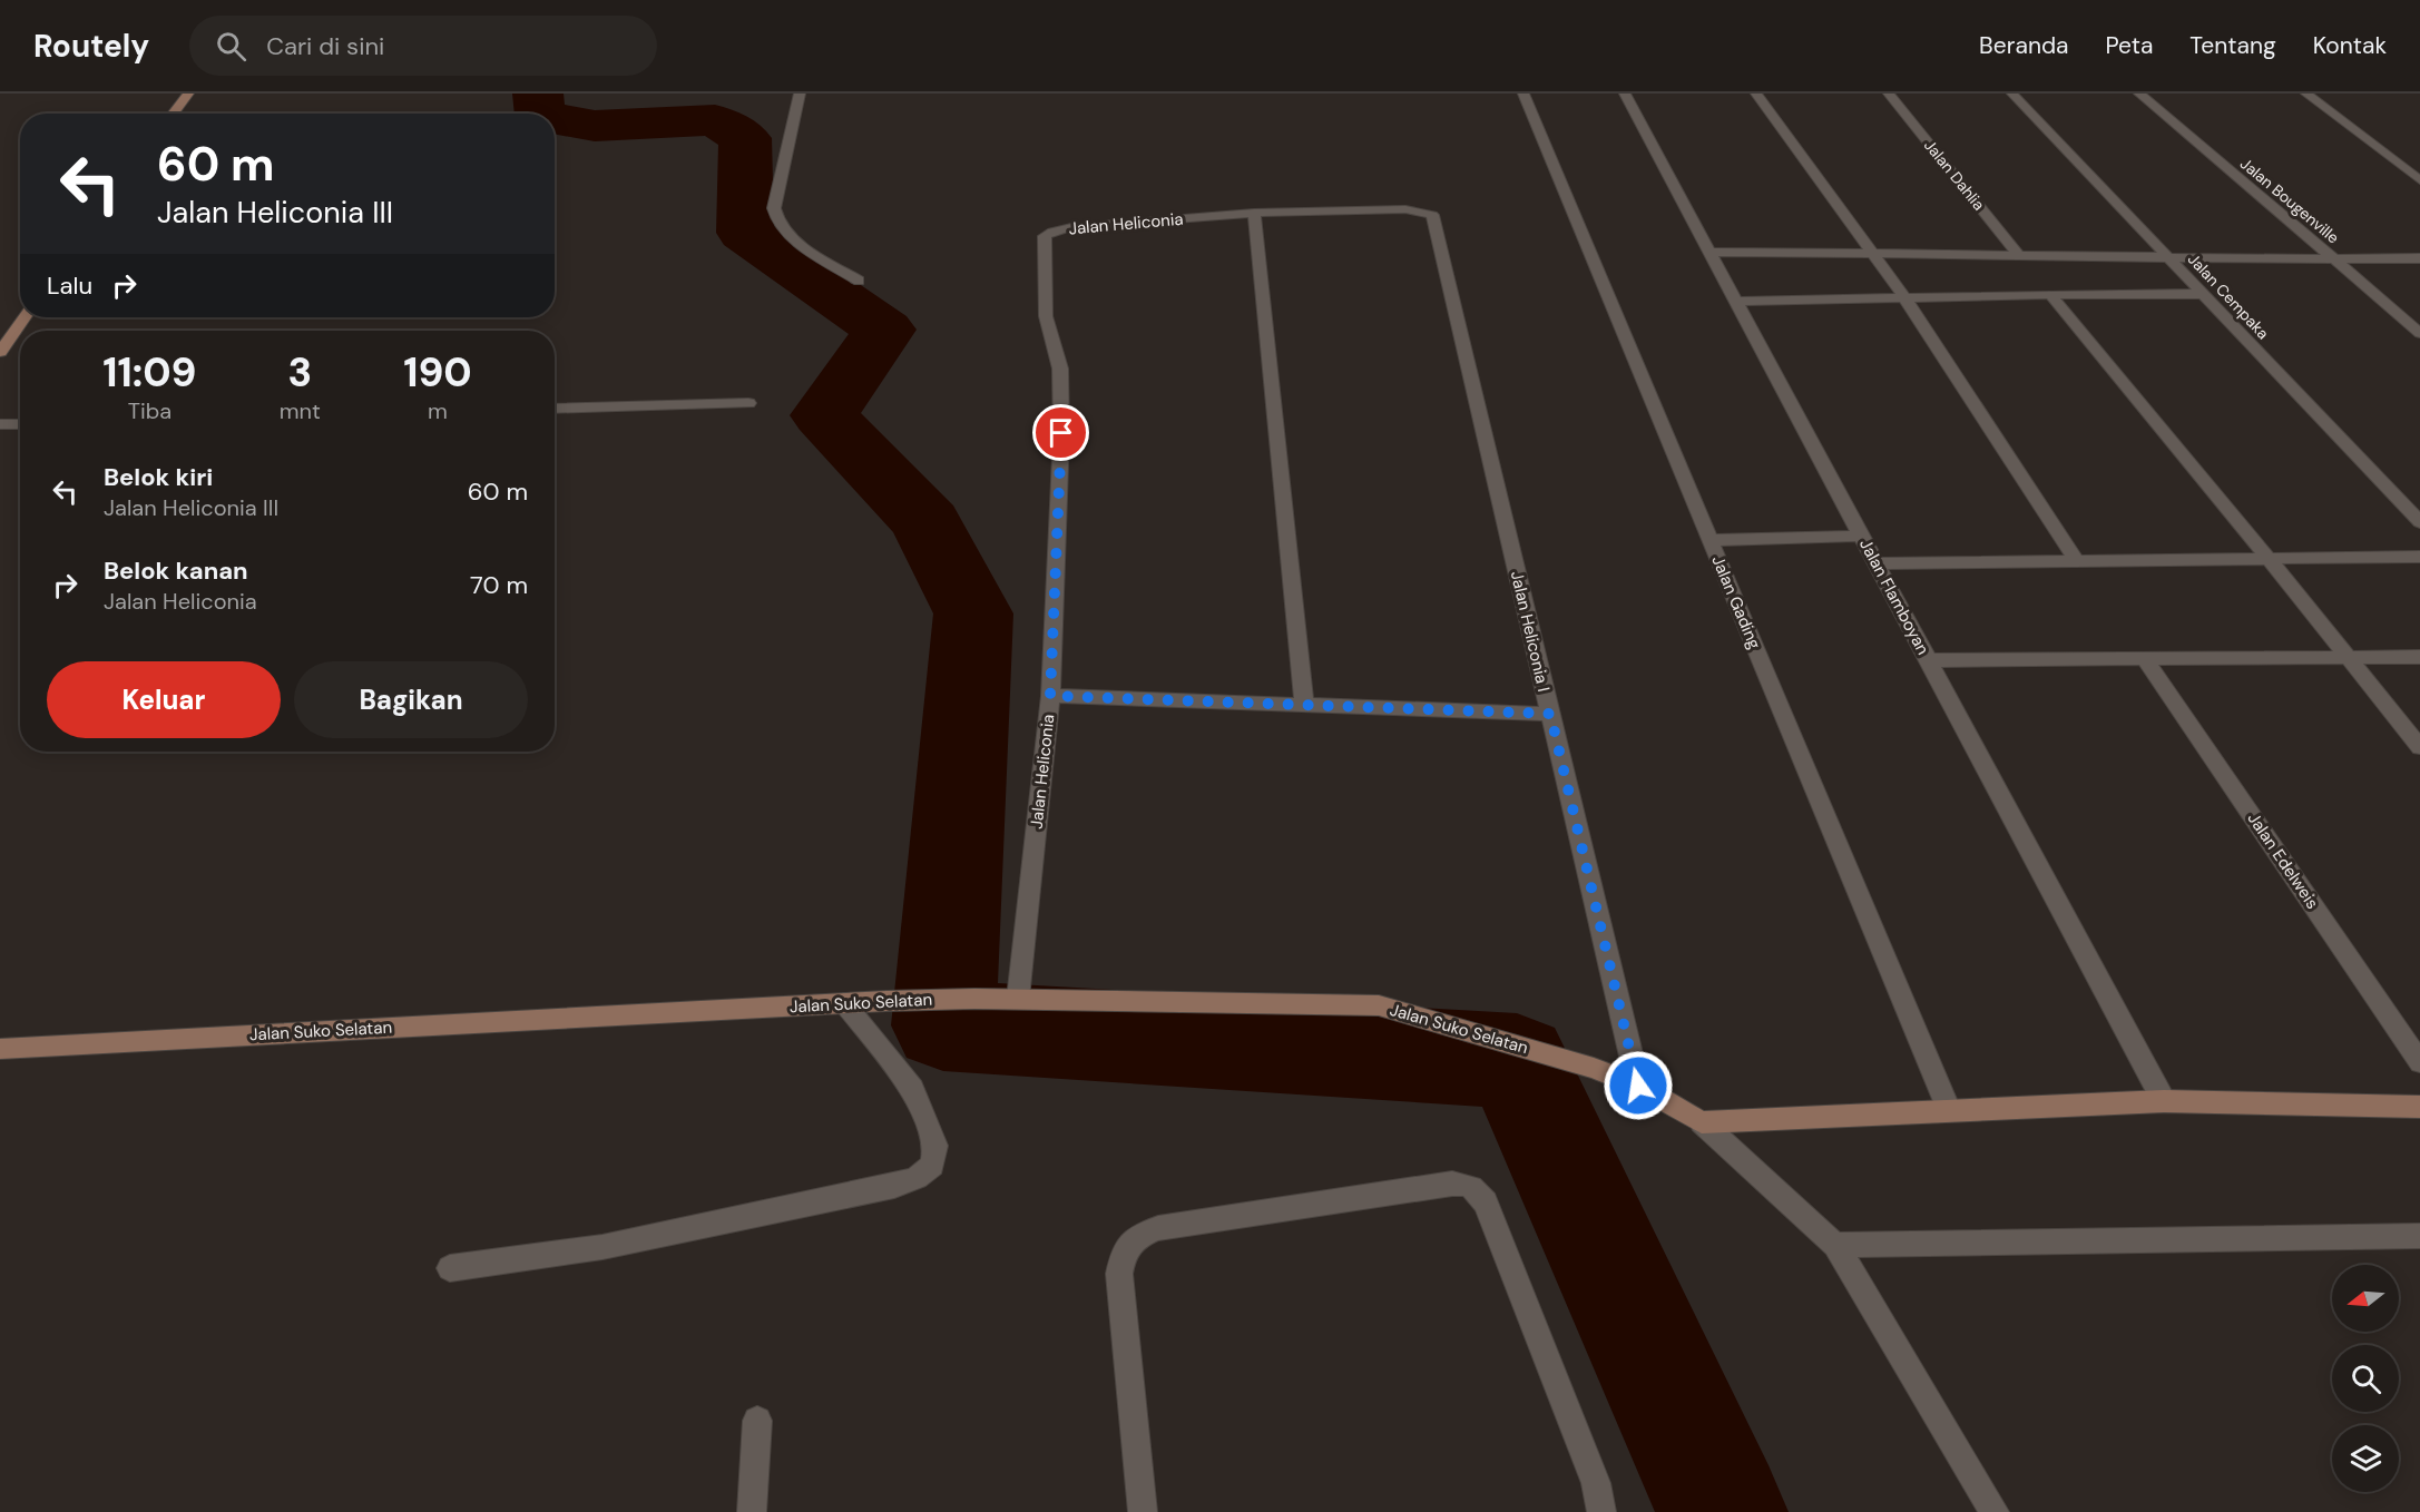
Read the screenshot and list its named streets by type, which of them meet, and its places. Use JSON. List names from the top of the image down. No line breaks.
{"streets":{"street":["Jalan Dahlia","Jalan Bougenville","Jalan Heliconia","Jalan Cempaka","Jalan Flamboyan","Jalan Gading","Jalan Heliconia I","Jalan Edelweis","Jalan Suko Selatan"]},"crossings":[["Jalan Heliconia","Jalan Heliconia I"],["Jalan Heliconia","Jalan Suko Selatan"],["Jalan Heliconia I","Jalan Suko Selatan"]],"north":"left","page":{"header":"Routely","search":"Cari di sini","nav":["Beranda","Peta","Tentang","Kontak"],"turn":["60 m","Jalan Heliconia III"],"then":"Lalu","eta":["11:09","Tiba","3","mnt","190","m"],"list":[{"name":"Belok kiri","note":"Jalan Heliconia III","value":"60 m"},{"name":"Belok kanan","note":"Jalan Heliconia","value":"70 m"}],"buttons":["Keluar","Bagikan"]}}
